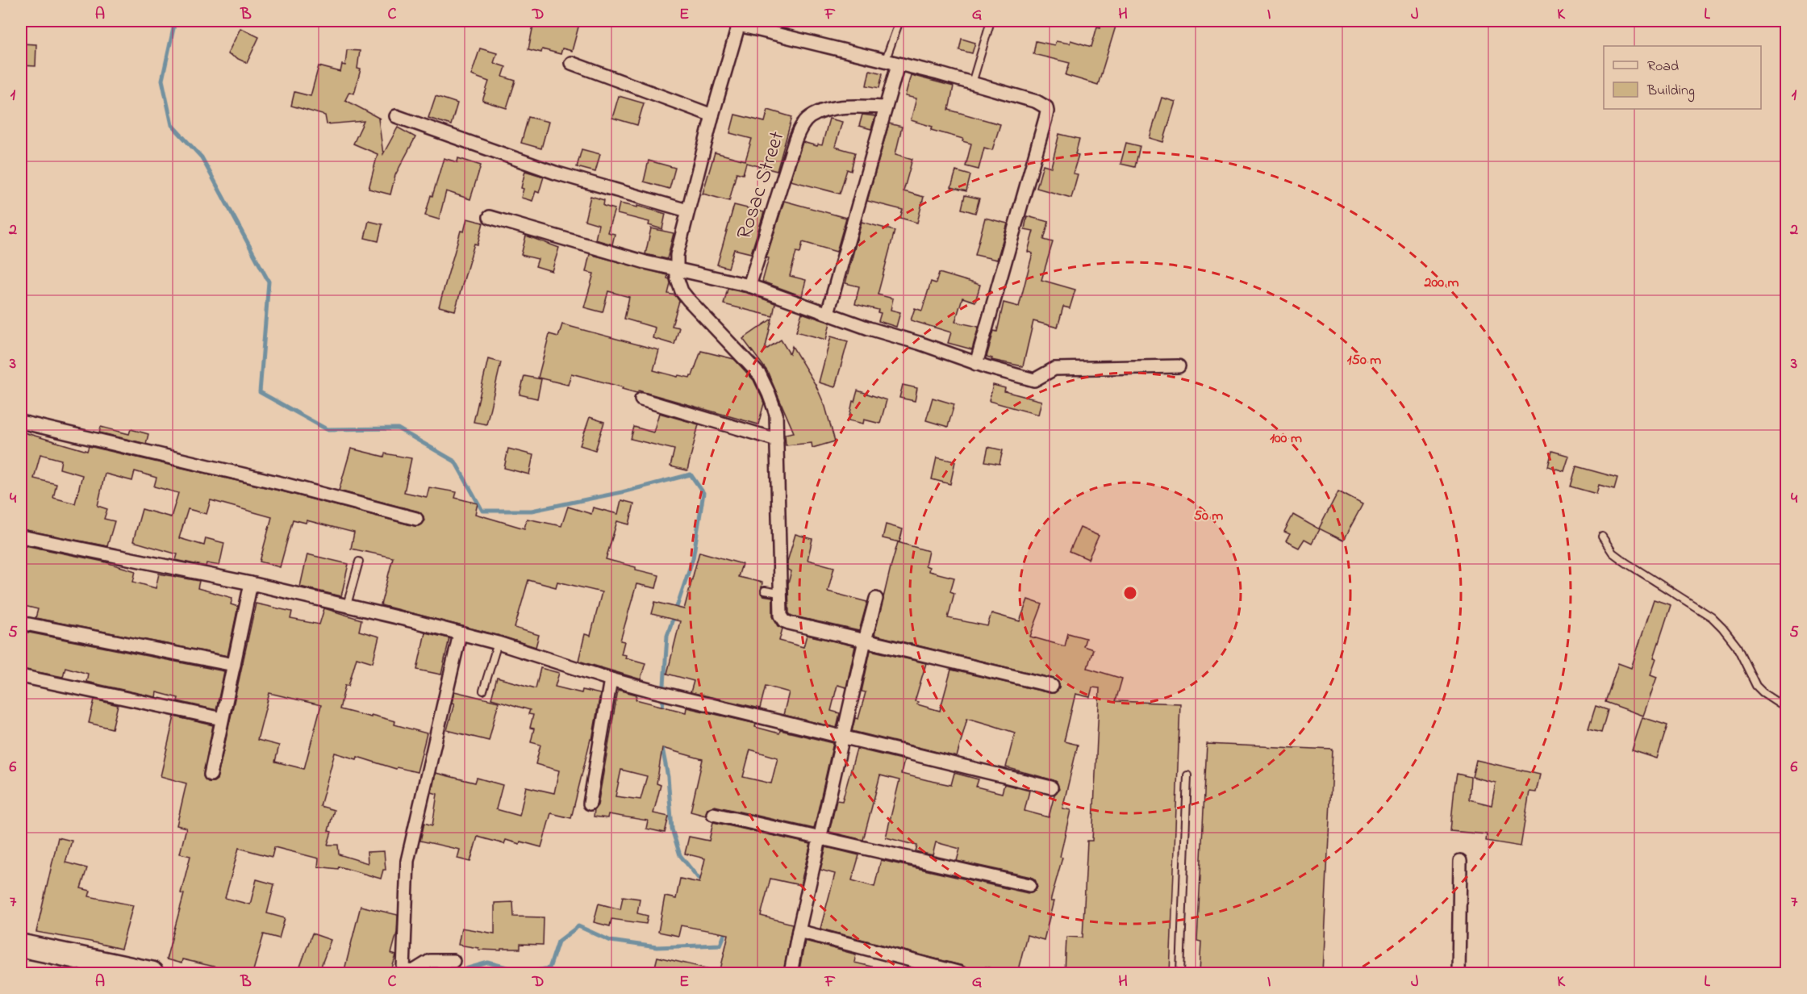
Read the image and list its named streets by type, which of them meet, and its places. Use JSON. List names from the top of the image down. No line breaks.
{"streets":{"street":["Rosac Street"]},"legend":["Road","Building"],"grid":{"columns":["A","B","C","D","E","F","G","H","I","J","K","L"],"rows":["1","2","3","4","5","6","7"]},"rings":["200 m","150 m","100 m","50 m"]}
